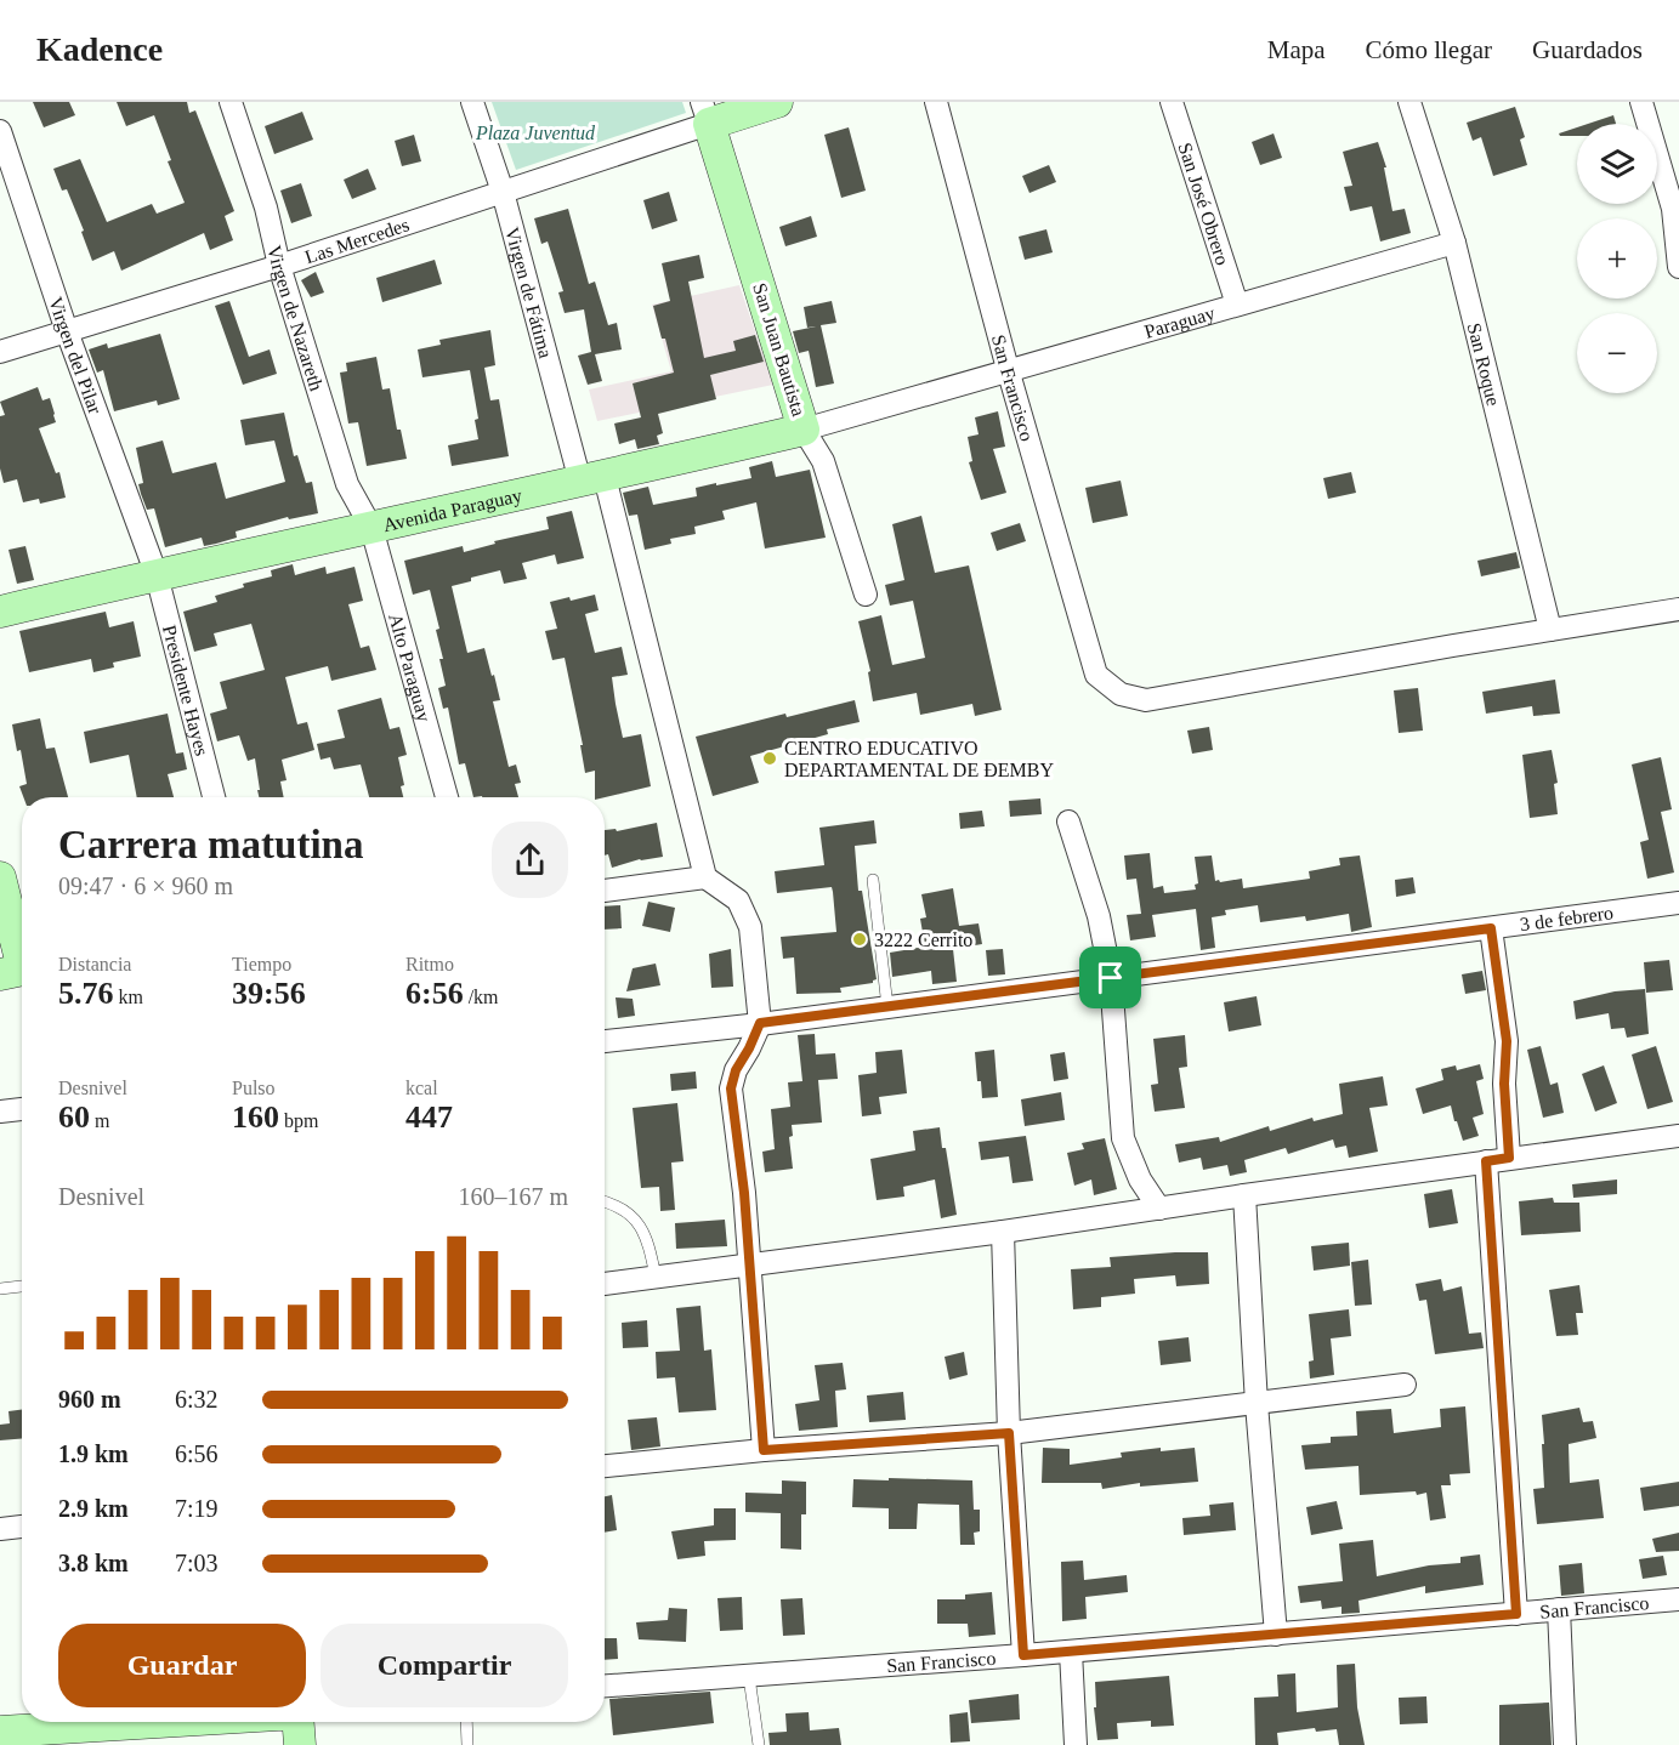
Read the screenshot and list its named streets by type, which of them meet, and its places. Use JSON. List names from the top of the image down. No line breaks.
{"streets":{"street":["San José Obrero","Las Mercedes","Virgen de Fátima","Virgen de Nazareth","Paraguay","San Juan Bautista","Virgen del Pilar","San Roque","San Francisco","Avenida Paraguay","Alto Paraguay","Presidente Hayes","3 de febrero"]},"crossings":[["San José Obrero","Paraguay"],["Las Mercedes","Virgen de Fátima"],["Las Mercedes","Virgen de Nazareth"],["Las Mercedes","San Juan Bautista"],["Las Mercedes","Virgen del Pilar"],["Virgen de Fátima","Avenida Paraguay"],["Virgen de Nazareth","Avenida Paraguay"],["Virgen de Nazareth","Alto Paraguay"],["Paraguay","San Roque"],["Paraguay","San Francisco"],["Paraguay","Avenida Paraguay"],["San Juan Bautista","Avenida Paraguay"],["Virgen del Pilar","Avenida Paraguay"],["Virgen del Pilar","Presidente Hayes"],["San Roque","San Francisco"],["Avenida Paraguay","Alto Paraguay"],["Avenida Paraguay","Presidente Hayes"]],"parks":["Plaza Juventud"],"places":["CENTRO EDUCATIVO DEPARTAMENTAL DE ÐEMBY","3222 Cerrito"],"page":{"header":"Kadence","nav":["Mapa","Cómo llegar","Guardados"],"map_buttons":["+","−"],"heading":["Carrera matutina","09:47 · 6 × 960 m"],"stats":[["Distancia","5.76 km"],["Tiempo","39:56"],["Ritmo","6:56 /km"],["Desnivel","60 m"],["Pulso","160 bpm"],["kcal","447"]],"chart":["Desnivel","160–167 m"],"list":[{"name":"960 m","note":"6:32"},{"name":"1.9 km","note":"6:56"},{"name":"2.9 km","note":"7:19"},{"name":"3.8 km","note":"7:03"}],"buttons":["Guardar","Compartir"]}}
